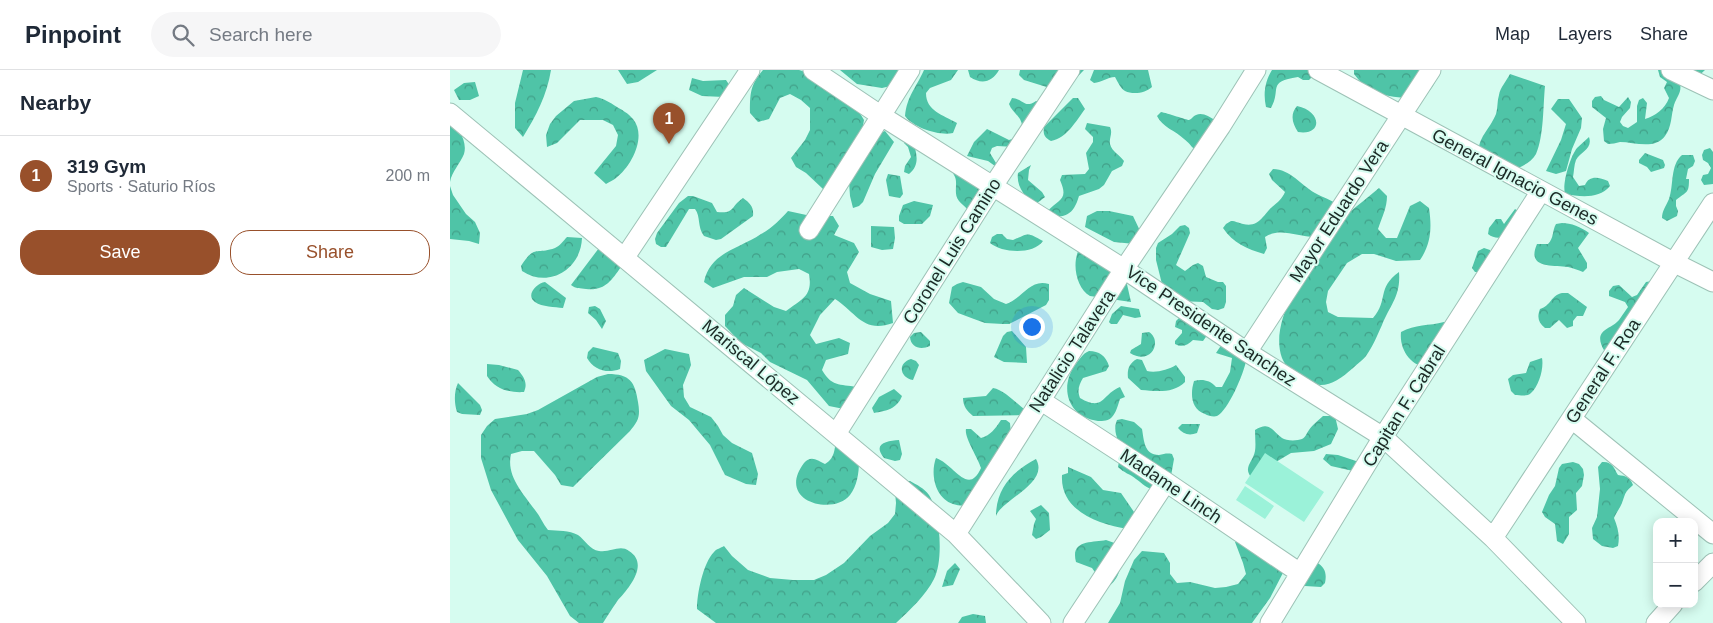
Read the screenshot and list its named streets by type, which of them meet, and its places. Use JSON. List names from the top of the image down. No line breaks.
{"streets":{"street":["General Ignacio Genes","Mayor Eduardo Vera","Coronel Luis Camino","Vice Presidente Sanchez","Natalicio Talavera","Mariscal López","General F. Roa","Capitan F. Cabral","Madame Linch"]},"crossings":[["General Ignacio Genes","Mayor Eduardo Vera"],["General Ignacio Genes","General F. Roa"],["General Ignacio Genes","Capitan F. Cabral"],["Mayor Eduardo Vera","Vice Presidente Sanchez"],["Coronel Luis Camino","Vice Presidente Sanchez"],["Coronel Luis Camino","Mariscal López"],["Vice Presidente Sanchez","Natalicio Talavera"],["Vice Presidente Sanchez","General F. Roa"],["Vice Presidente Sanchez","Capitan F. Cabral"],["Natalicio Talavera","Mariscal López"],["Natalicio Talavera","Madame Linch"],["Capitan F. Cabral","Madame Linch"]],"page":{"header":"Pinpoint","search":"Search here","nav":["Map","Layers","Share"],"heading":"Nearby","pins":"1","list":[{"mark":"1","name":"319 Gym","note":"Sports · Saturio Ríos","value":"200 m"}],"buttons":["Save","Share"],"map_buttons":["+","−"]}}
